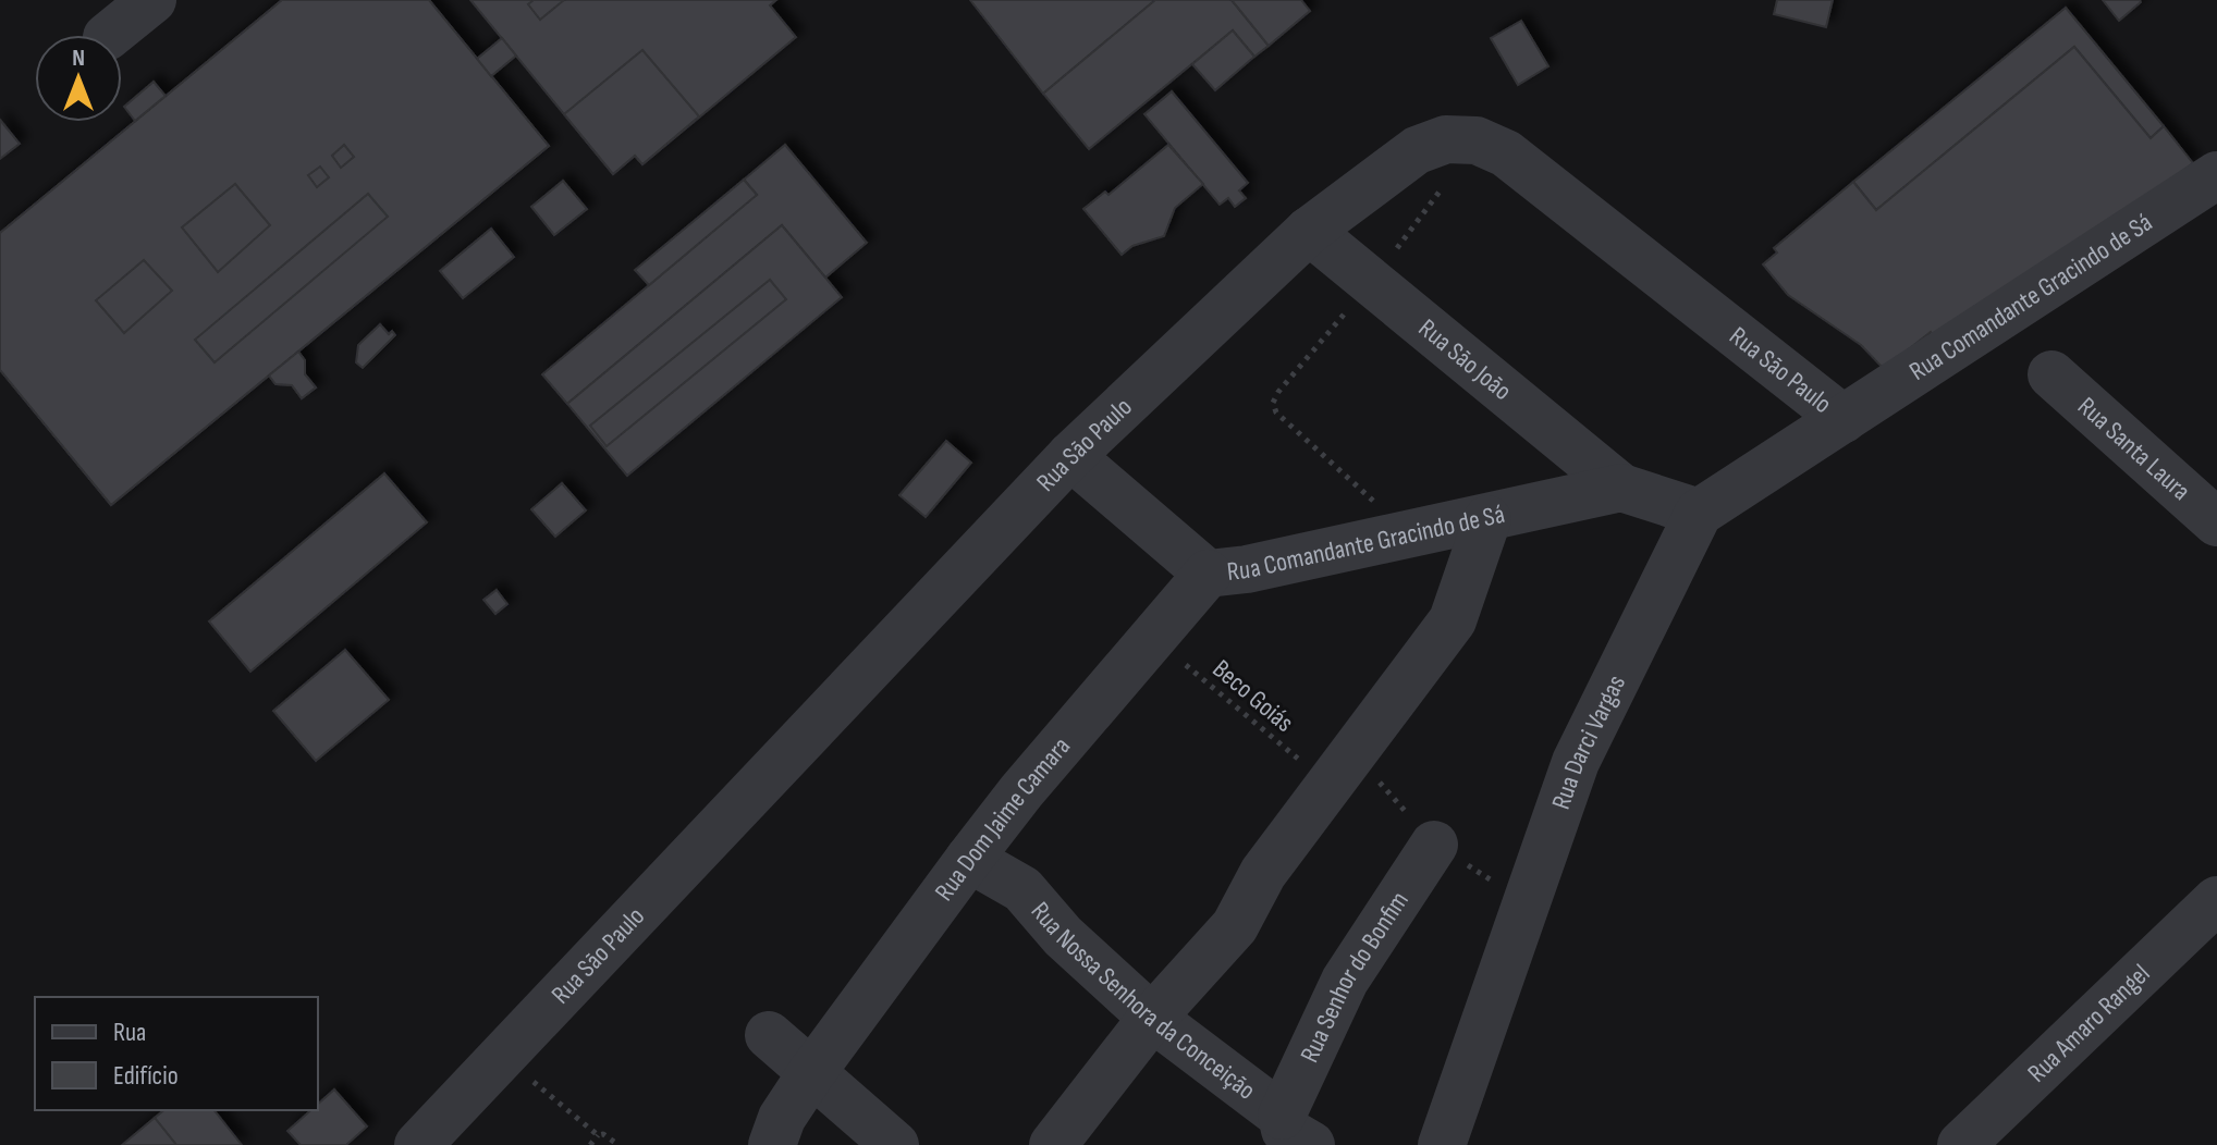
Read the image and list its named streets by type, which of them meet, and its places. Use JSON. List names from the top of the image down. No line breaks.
{"streets":{"street":["Rua Comandante Gracindo de Sá","Rua São João","Rua São Paulo","Rua Santa Laura","Rua Darci Vargas","Rua Dom Jaime Camara","Rua Senhor do Bonfim","Rua Nossa Senhora da Conceição","Rua Amaro Rangel"],"path":["Beco Goiás"]},"crossings":[["Rua Comandante Gracindo de Sá","Rua São João"],["Rua Comandante Gracindo de Sá","Rua São Paulo"],["Rua Comandante Gracindo de Sá","Rua Dom Jaime Camara"],["Rua São João","Rua São Paulo"],["Beco Goiás","Rua Dom Jaime Camara"],["Rua Dom Jaime Camara","Rua Nossa Senhora da Conceição"],["Rua Senhor do Bonfim","Rua Nossa Senhora da Conceição"]],"legend":["Rua","Edifício"],"north":"top"}
